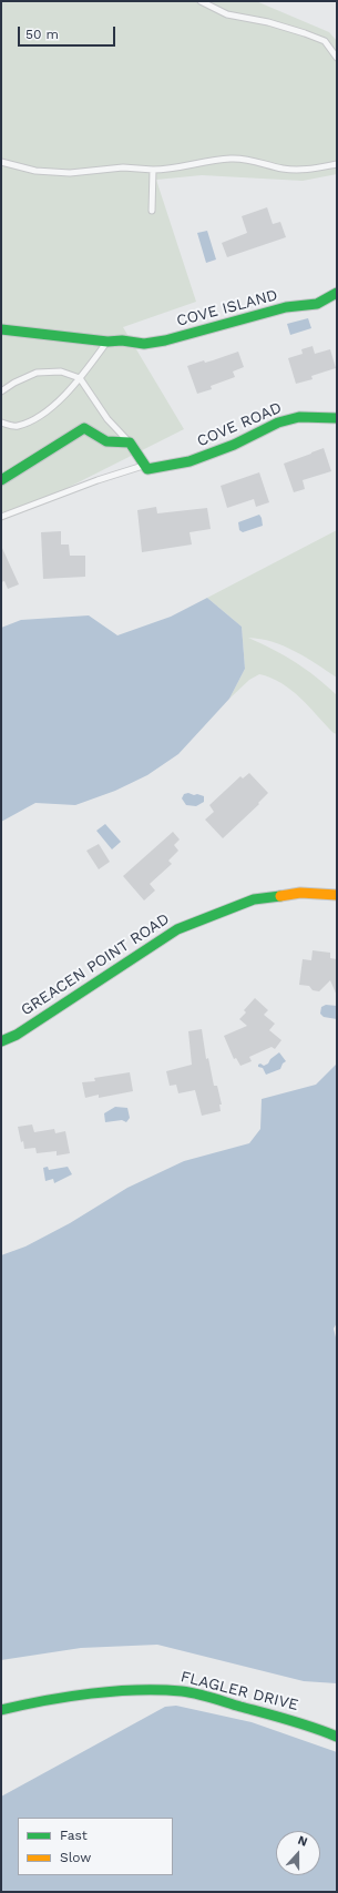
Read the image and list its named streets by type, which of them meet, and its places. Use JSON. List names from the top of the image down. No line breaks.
{"streets":{"street":["COVE ISLAND","COVE ROAD","GREACEN POINT ROAD","FLAGLER DRIVE"]},"legend":["Fast","Slow"],"scale_bar":"50 m","north":"top"}
